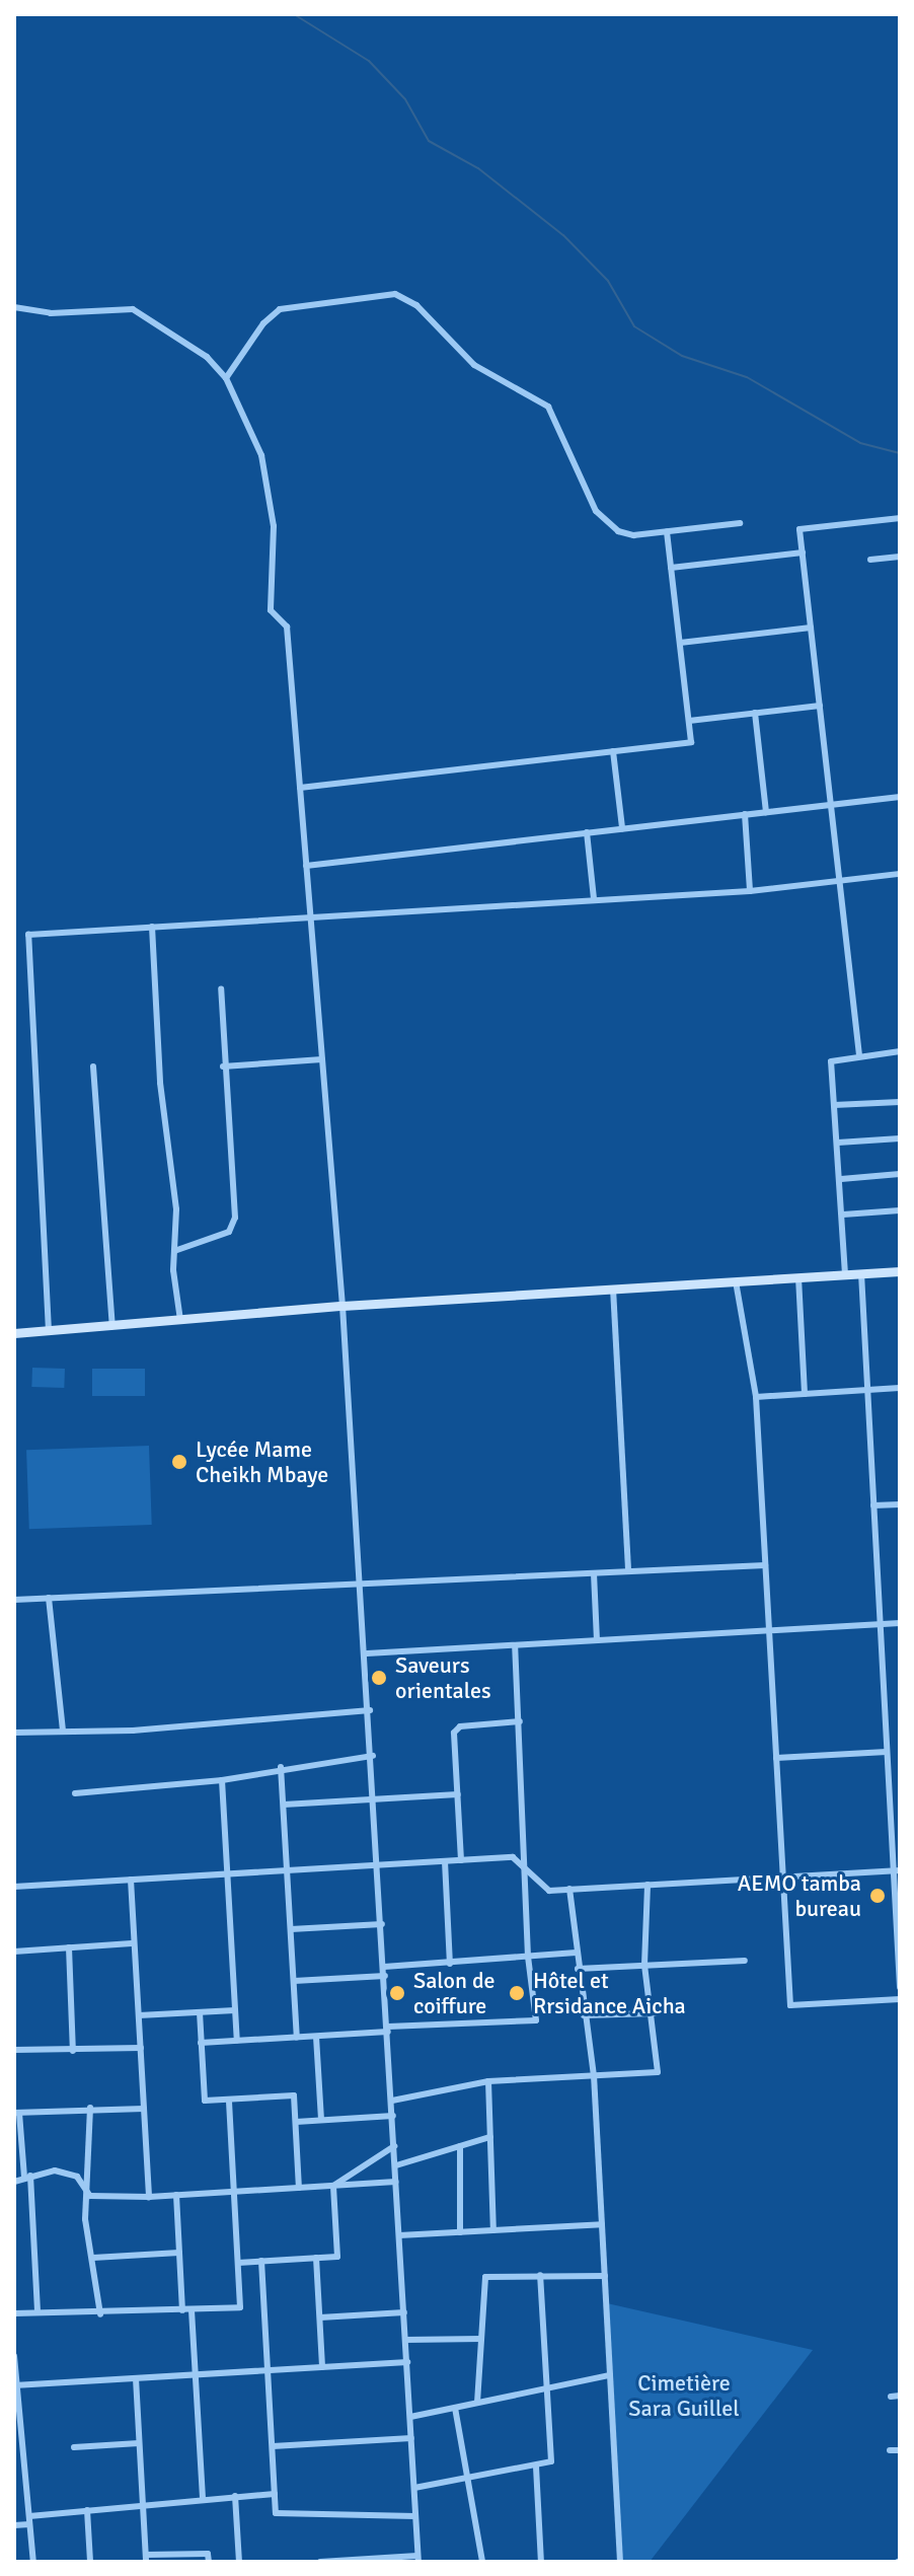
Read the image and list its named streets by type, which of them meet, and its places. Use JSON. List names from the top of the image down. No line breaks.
{"parks":["Cimetière Sara Guillel"],"places":["Lycée Mame Cheikh Mbaye","Saveurs orientales","AEMO tamba bureau","Salon de coiffure","Hôtel et Rrsidance Aicha"]}
